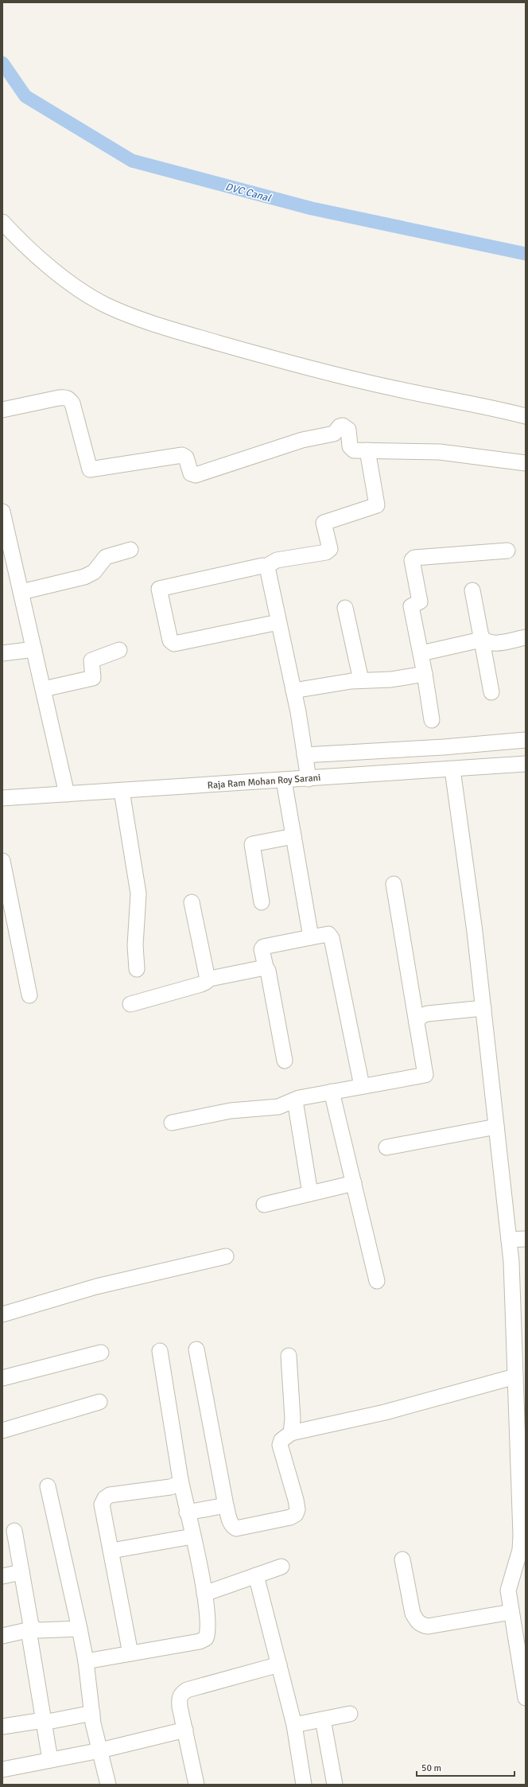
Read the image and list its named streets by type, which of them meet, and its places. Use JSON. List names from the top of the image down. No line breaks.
{"streets":{"street":["Raja Ram Mohan Roy Sarani"]},"water":["DVC Canal"],"scale_bar":"50 m"}
